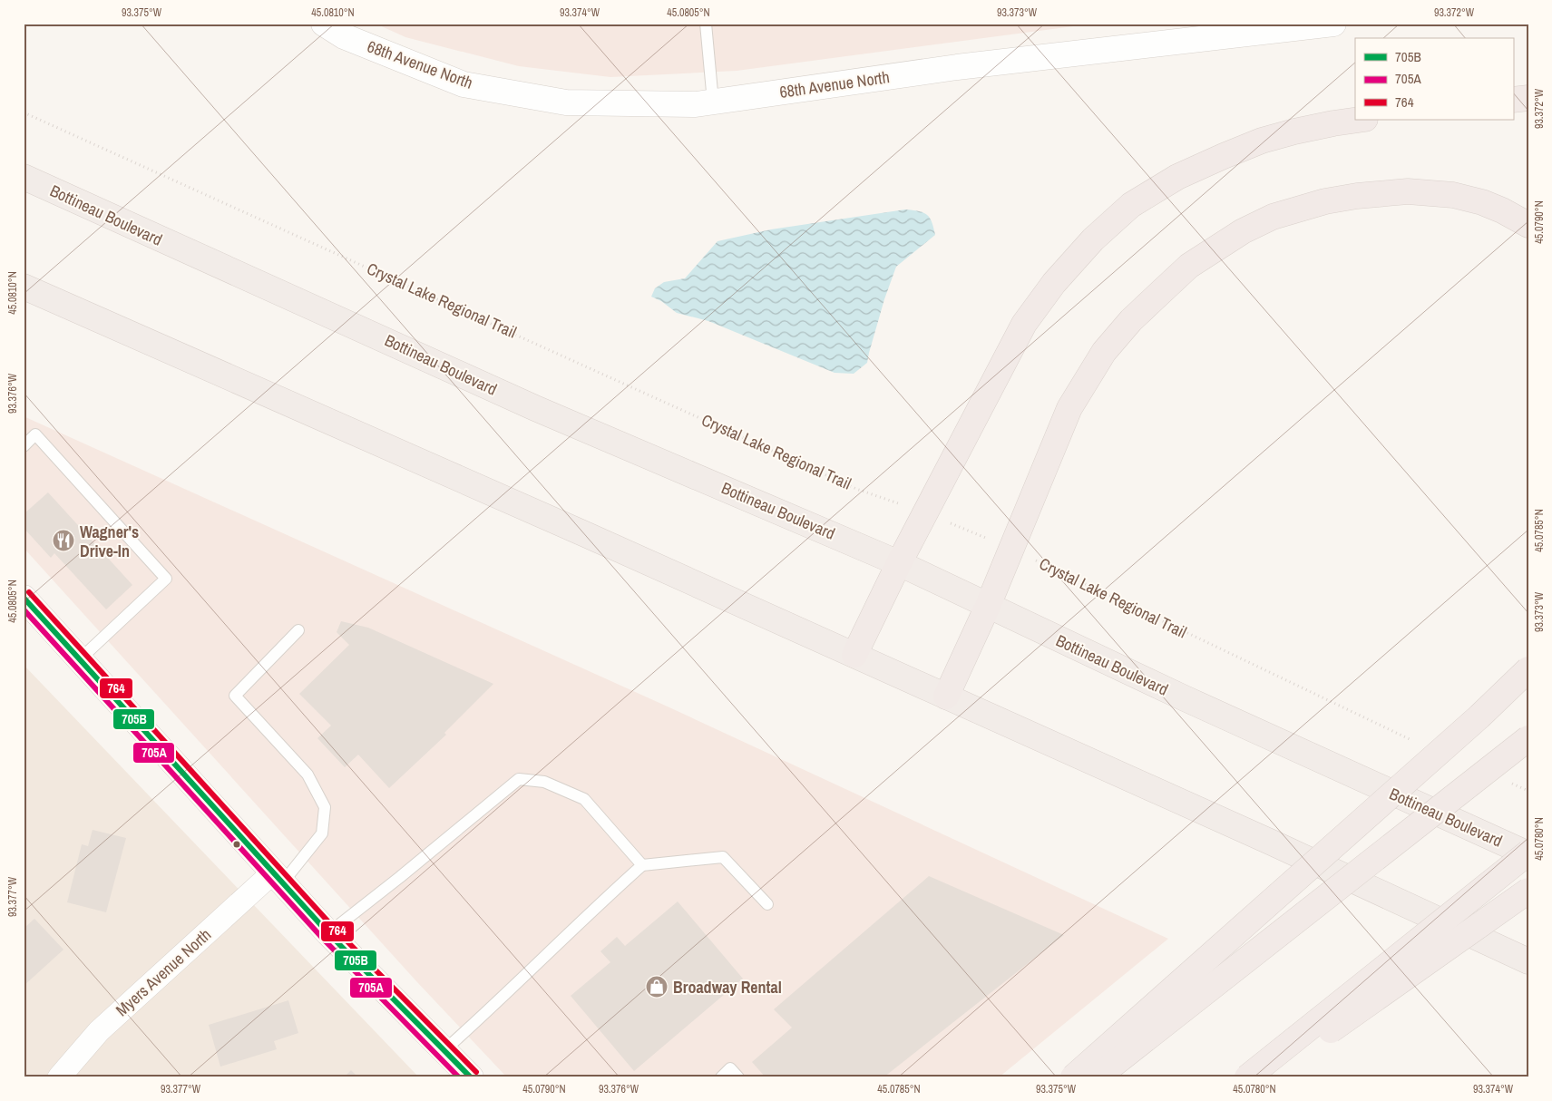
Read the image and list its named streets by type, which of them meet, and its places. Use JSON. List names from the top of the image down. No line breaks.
{"streets":{"highway":["Bottineau Boulevard"],"street":["68th Avenue North","Myers Avenue North"],"path":["Crystal Lake Regional Trail"]},"places":{"restaurant":["Wagner's Drive-In"],"shop":["Broadway Rental"]},"lines":["transit line 764","transit line 705B","transit line 705A"],"legend":["705B","705A","764"],"coordinates":["93.375°W","45.0810°N","93.374°W","45.0805°N","93.373°W","93.372°W","45.0790°N","93.376°W","45.0785°N","45.0780°N","93.377°W"]}
